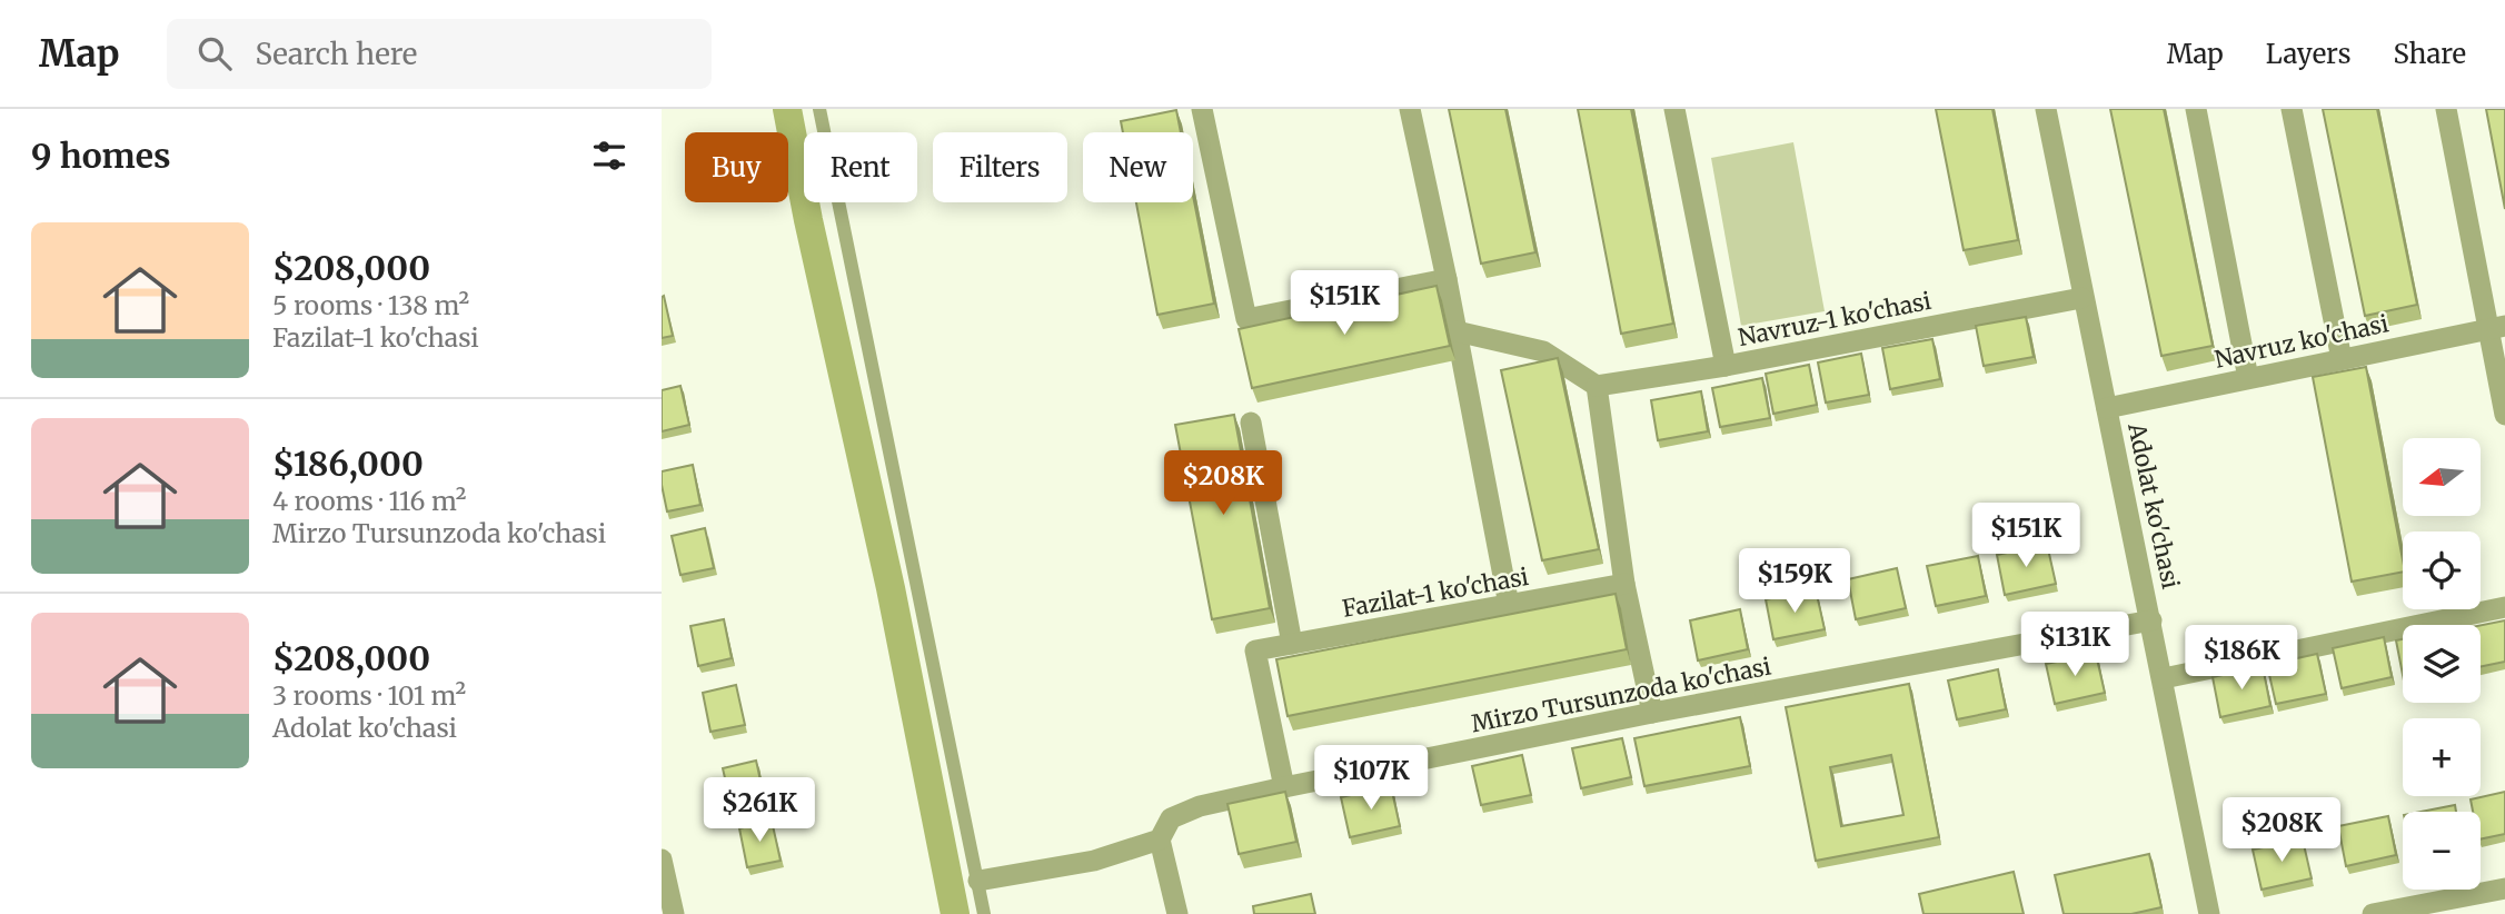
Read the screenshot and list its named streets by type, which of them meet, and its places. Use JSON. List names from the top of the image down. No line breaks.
{"streets":{"street":["Navruz-1 ko'chasi","Navruz ko'chasi","Adolat ko'chasi","Fazilat-1 ko'chasi","Mirzo Tursunzoda ko'chasi"]},"crossings":[["Navruz-1 ko'chasi","Adolat ko'chasi"],["Navruz ko'chasi","Adolat ko'chasi"],["Adolat ko'chasi","Mirzo Tursunzoda ko'chasi"],["Fazilat-1 ko'chasi","Mirzo Tursunzoda ko'chasi"]],"north":"left","page":{"header":"Map","search":"Search here","nav":["Map","Layers","Share"],"heading":"9 homes","chip":["Buy","Rent","Filters","New"],"list":[{"name":"$208,000","note":"5 rooms · 138 m² · Fazilat-1 ko'chasi"},{"name":"$186,000","note":"4 rooms · 116 m² · Mirzo Tursunzoda ko'chasi"},{"name":"$208,000","note":"3 rooms · 101 m² · Adolat ko'chasi"}],"price":["$151K","$208K","$151K","$159K","$131K","$186K","$107K","$261K","$208K"],"map_buttons":["+","−"]}}
